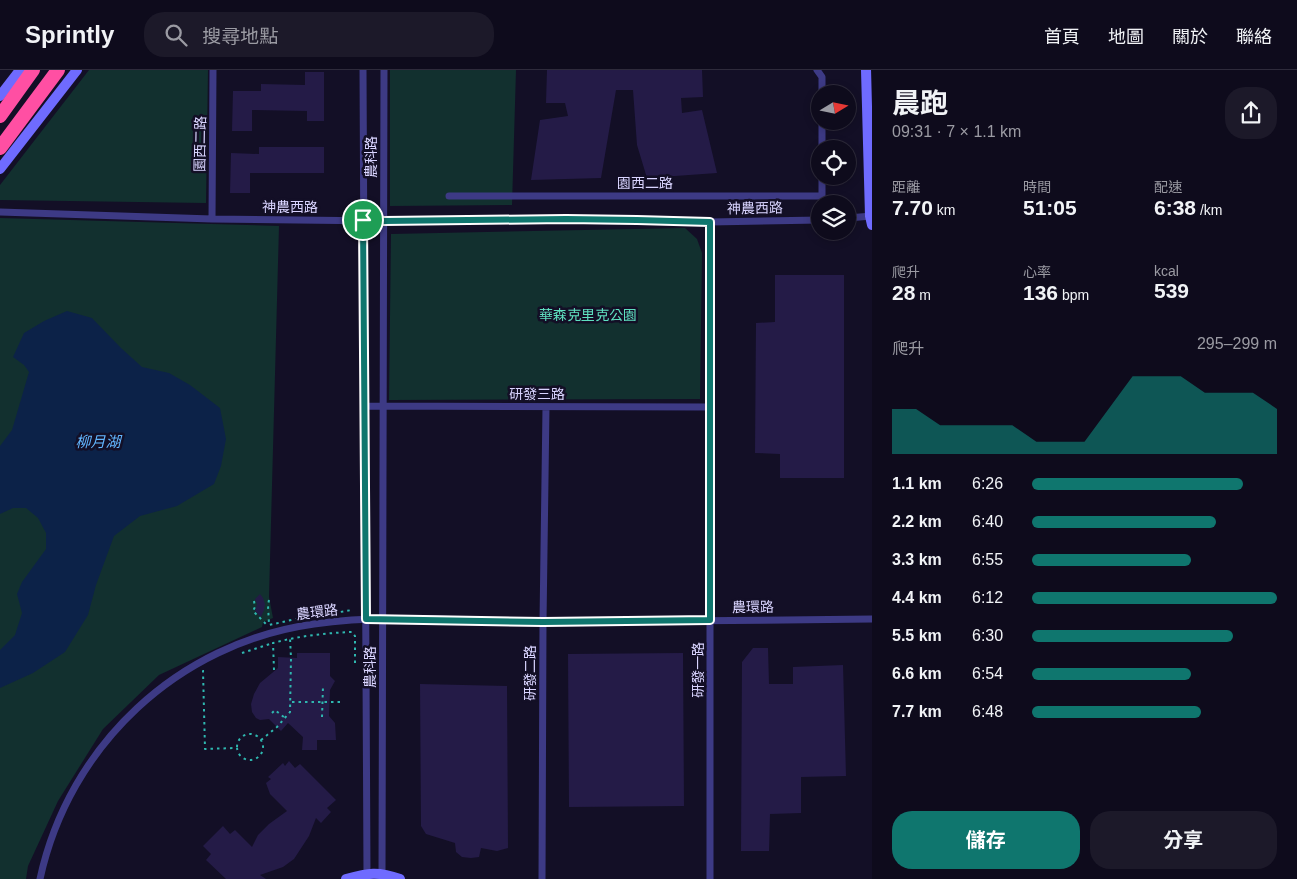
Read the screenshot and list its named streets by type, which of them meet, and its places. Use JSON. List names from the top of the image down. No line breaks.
{"streets":{"street":["園西二路","農科路","神農西路","研發三路","農環路","研發一路","研發二路"]},"crossings":[["園西二路","神農西路"],["農科路","神農西路"],["農科路","研發三路"],["農科路","農環路"],["神農西路","研發一路"],["研發三路","研發一路"],["研發三路","研發二路"],["農環路","研發一路"],["農環路","研發二路"]],"water":["柳月湖"],"parks":["華森克里克公園"],"north":"right","page":{"header":"Sprintly","search":"搜尋地點","nav":["首頁","地圖","關於","聯絡"],"heading":["晨跑","09:31 · 7 × 1.1 km"],"stats":[["距離","7.70 km"],["時間","51:05"],["配速","6:38 /km"],["爬升","28 m"],["心率","136 bpm"],["kcal","539"]],"chart":["爬升","295–299 m"],"list":[{"name":"1.1 km","note":"6:26"},{"name":"2.2 km","note":"6:40"},{"name":"3.3 km","note":"6:55"},{"name":"4.4 km","note":"6:12"},{"name":"5.5 km","note":"6:30"},{"name":"6.6 km","note":"6:54"},{"name":"7.7 km","note":"6:48"}],"buttons":["儲存","分享"]}}
